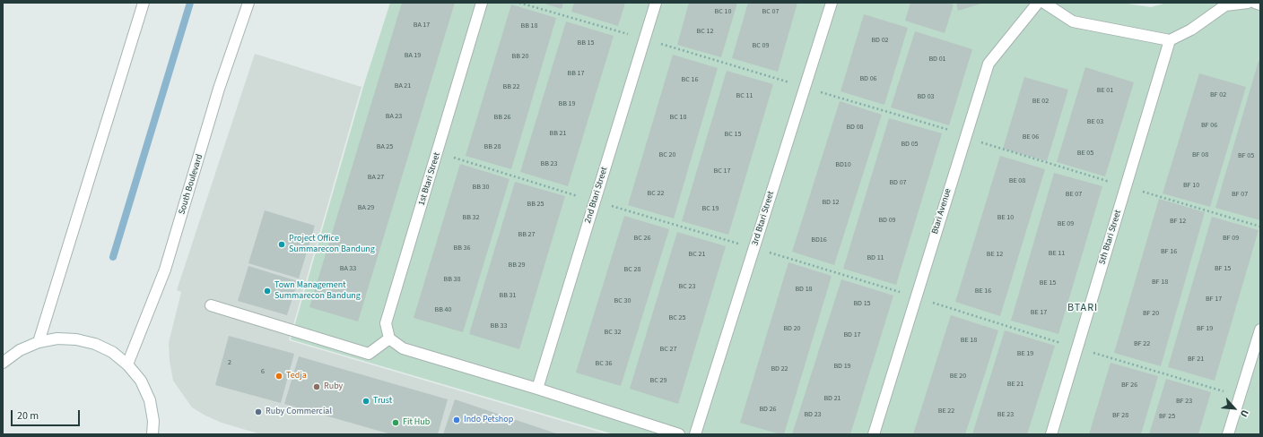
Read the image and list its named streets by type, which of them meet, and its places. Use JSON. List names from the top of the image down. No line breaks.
{"streets":{"street":["1st Btari Street","South Boulevard","2nd Btari Street","Btari Avenue","3rd Btari Street","5th Btari Street"]},"districts":["BTARI"],"places":["Project Office Summarecon Bandung","Town Management Summarecon Bandung","Tedja","Ruby","Trust","Ruby Commercial","Indo Petshop","Fit Hub"],"house_numbers":["BC 10","BC 07","BA 17","BB 18","BC 12","BD 02","BB 15","BC 09","BA 19","BB 20","BD 01","BB 17","BD 06","BC 16","BA 21","BB 22","BE 01","BF 02","BC 11","BD 03","BE 02","BB 19","BA 23","BB 26","BC 18","BE 03","BF 06","BD 08","BB 21","BC 15","BE 06","BD 05","BA 25","BB 28","BE 05","BC 20","BF 08","BF 05","BB 23","BD10","BC 17","BA 27","BE 08","BD 07","BF 10","BB 30","BC 22","BE 07","BF 07","BD 12","BB 25","BA 29","BC 19","BB 32","BE 10","BD 09","BF 12","BE 09","BB 27","BC 26","BF 09","BD16","BB 36","BF 16","BE 11","BC 21","BE 12","BD 11","BB 29","BA 33","BF 15","BC 28","BB 38","BF 18","BE 15","BC 23","BD 18","BE 16","BB 31","BF 17","BC 30","BD 15","BB 40","BE 17","BF 20","BC 25","BB 33","BD 20","BF 19","BC 32","BD 17","BE 18","BF 22","BC 27","BE 19","BF 21","2","BC 36","BD 19","BD 22","6","BE 20","BC 29","BE 21","BF 26","BD 21","BF 23","BD 26","BE 22","BD 23","BE 23","BF 28","BF 25"],"scale_bar":"20 m","north":"bottom right"}
